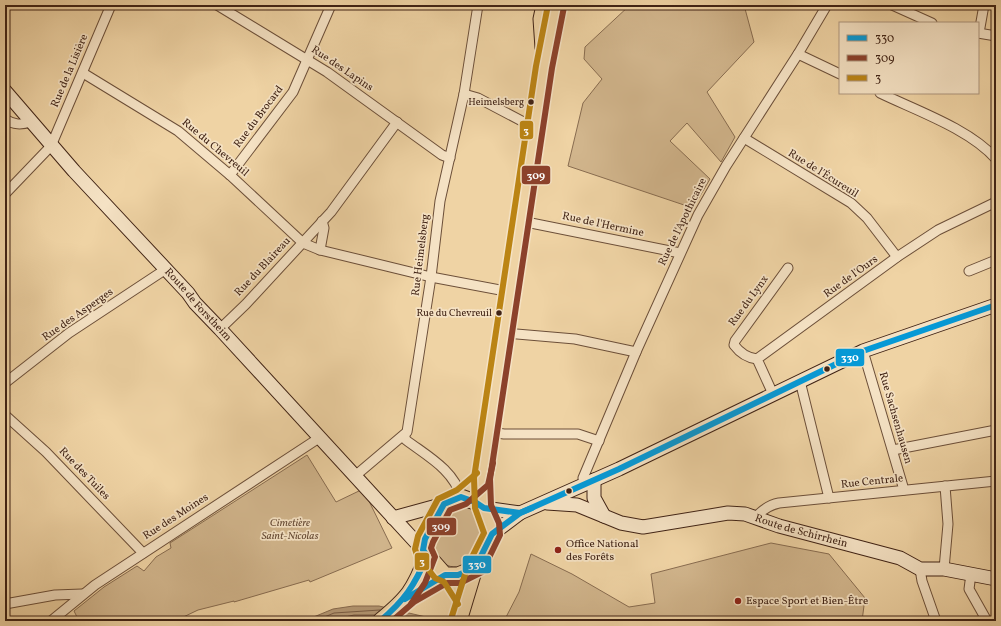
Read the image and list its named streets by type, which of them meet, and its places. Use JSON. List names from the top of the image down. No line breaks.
{"streets":{"street":["Rue des Lapins","Rue de la Lisière","Rue du Brocard","Rue du Chevreuil","Rue de l'Écureuil","Rue de l'Apothicaire","Rue de l'Hermine","Rue Heimelsberg","Rue du Blaireau","Rue de l'Ours","Rue du Lynx","Route de Forstheim","Rue des Asperges","Rue Sachsenhausen","Rue des Tuiles","Rue Centrale","Rue des Moines","Route de Schirrhein"]},"crossings":[["Rue des Lapins","Rue du Brocard"],["Rue des Lapins","Rue Heimelsberg"],["Rue des Lapins","Rue du Blaireau"],["Rue de la Lisière","Rue du Chevreuil"],["Rue de la Lisière","Route de Forstheim"],["Rue du Brocard","Rue du Chevreuil"],["Rue du Chevreuil","Rue Heimelsberg"],["Rue du Chevreuil","Rue du Blaireau"],["Rue de l'Écureuil","Rue de l'Apothicaire"],["Rue de l'Écureuil","Rue de l'Ours"],["Rue de l'Apothicaire","Rue de l'Hermine"],["Rue du Blaireau","Route de Forstheim"],["Rue de l'Ours","Rue du Lynx"],["Route de Forstheim","Rue des Asperges"],["Route de Forstheim","Rue des Moines"],["Rue Sachsenhausen","Rue Centrale"],["Rue des Tuiles","Rue des Moines"],["Rue Centrale","Route de Schirrhein"]],"parks":["Cimetière Saint-Nicolas"],"places":["Heimelsberg","Rue du Chevreuil","Office National des Forêts","Espace Sport et Bien-Être"],"lines":["transit line 3","transit line 309","transit line 330"],"legend":["330","309","3"]}
